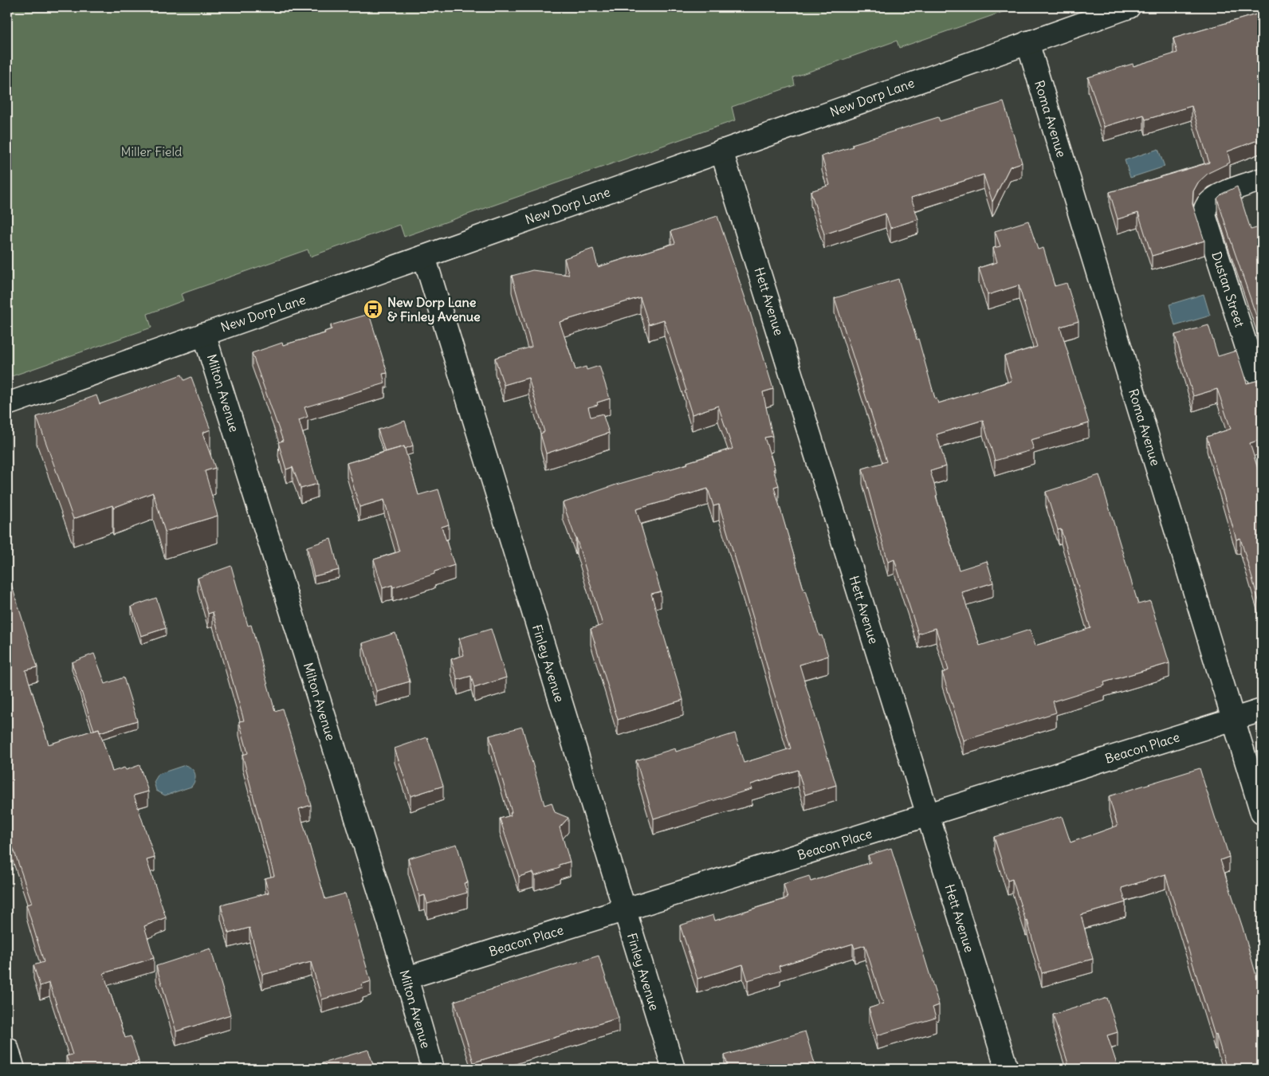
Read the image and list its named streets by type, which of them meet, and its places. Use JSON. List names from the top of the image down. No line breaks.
{"streets":{"street":["New Dorp Lane","Roma Avenue","Dustan Street","Hett Avenue","Milton Avenue","Finley Avenue","Beacon Place"]},"crossings":[["New Dorp Lane","Roma Avenue"],["New Dorp Lane","Hett Avenue"],["New Dorp Lane","Milton Avenue"],["New Dorp Lane","Finley Avenue"],["Roma Avenue","Beacon Place"],["Hett Avenue","Beacon Place"],["Milton Avenue","Beacon Place"],["Finley Avenue","Beacon Place"]],"parks":["Miller Field"],"places":{"bus stop":["New Dorp Lane & Finley Avenue"]}}
